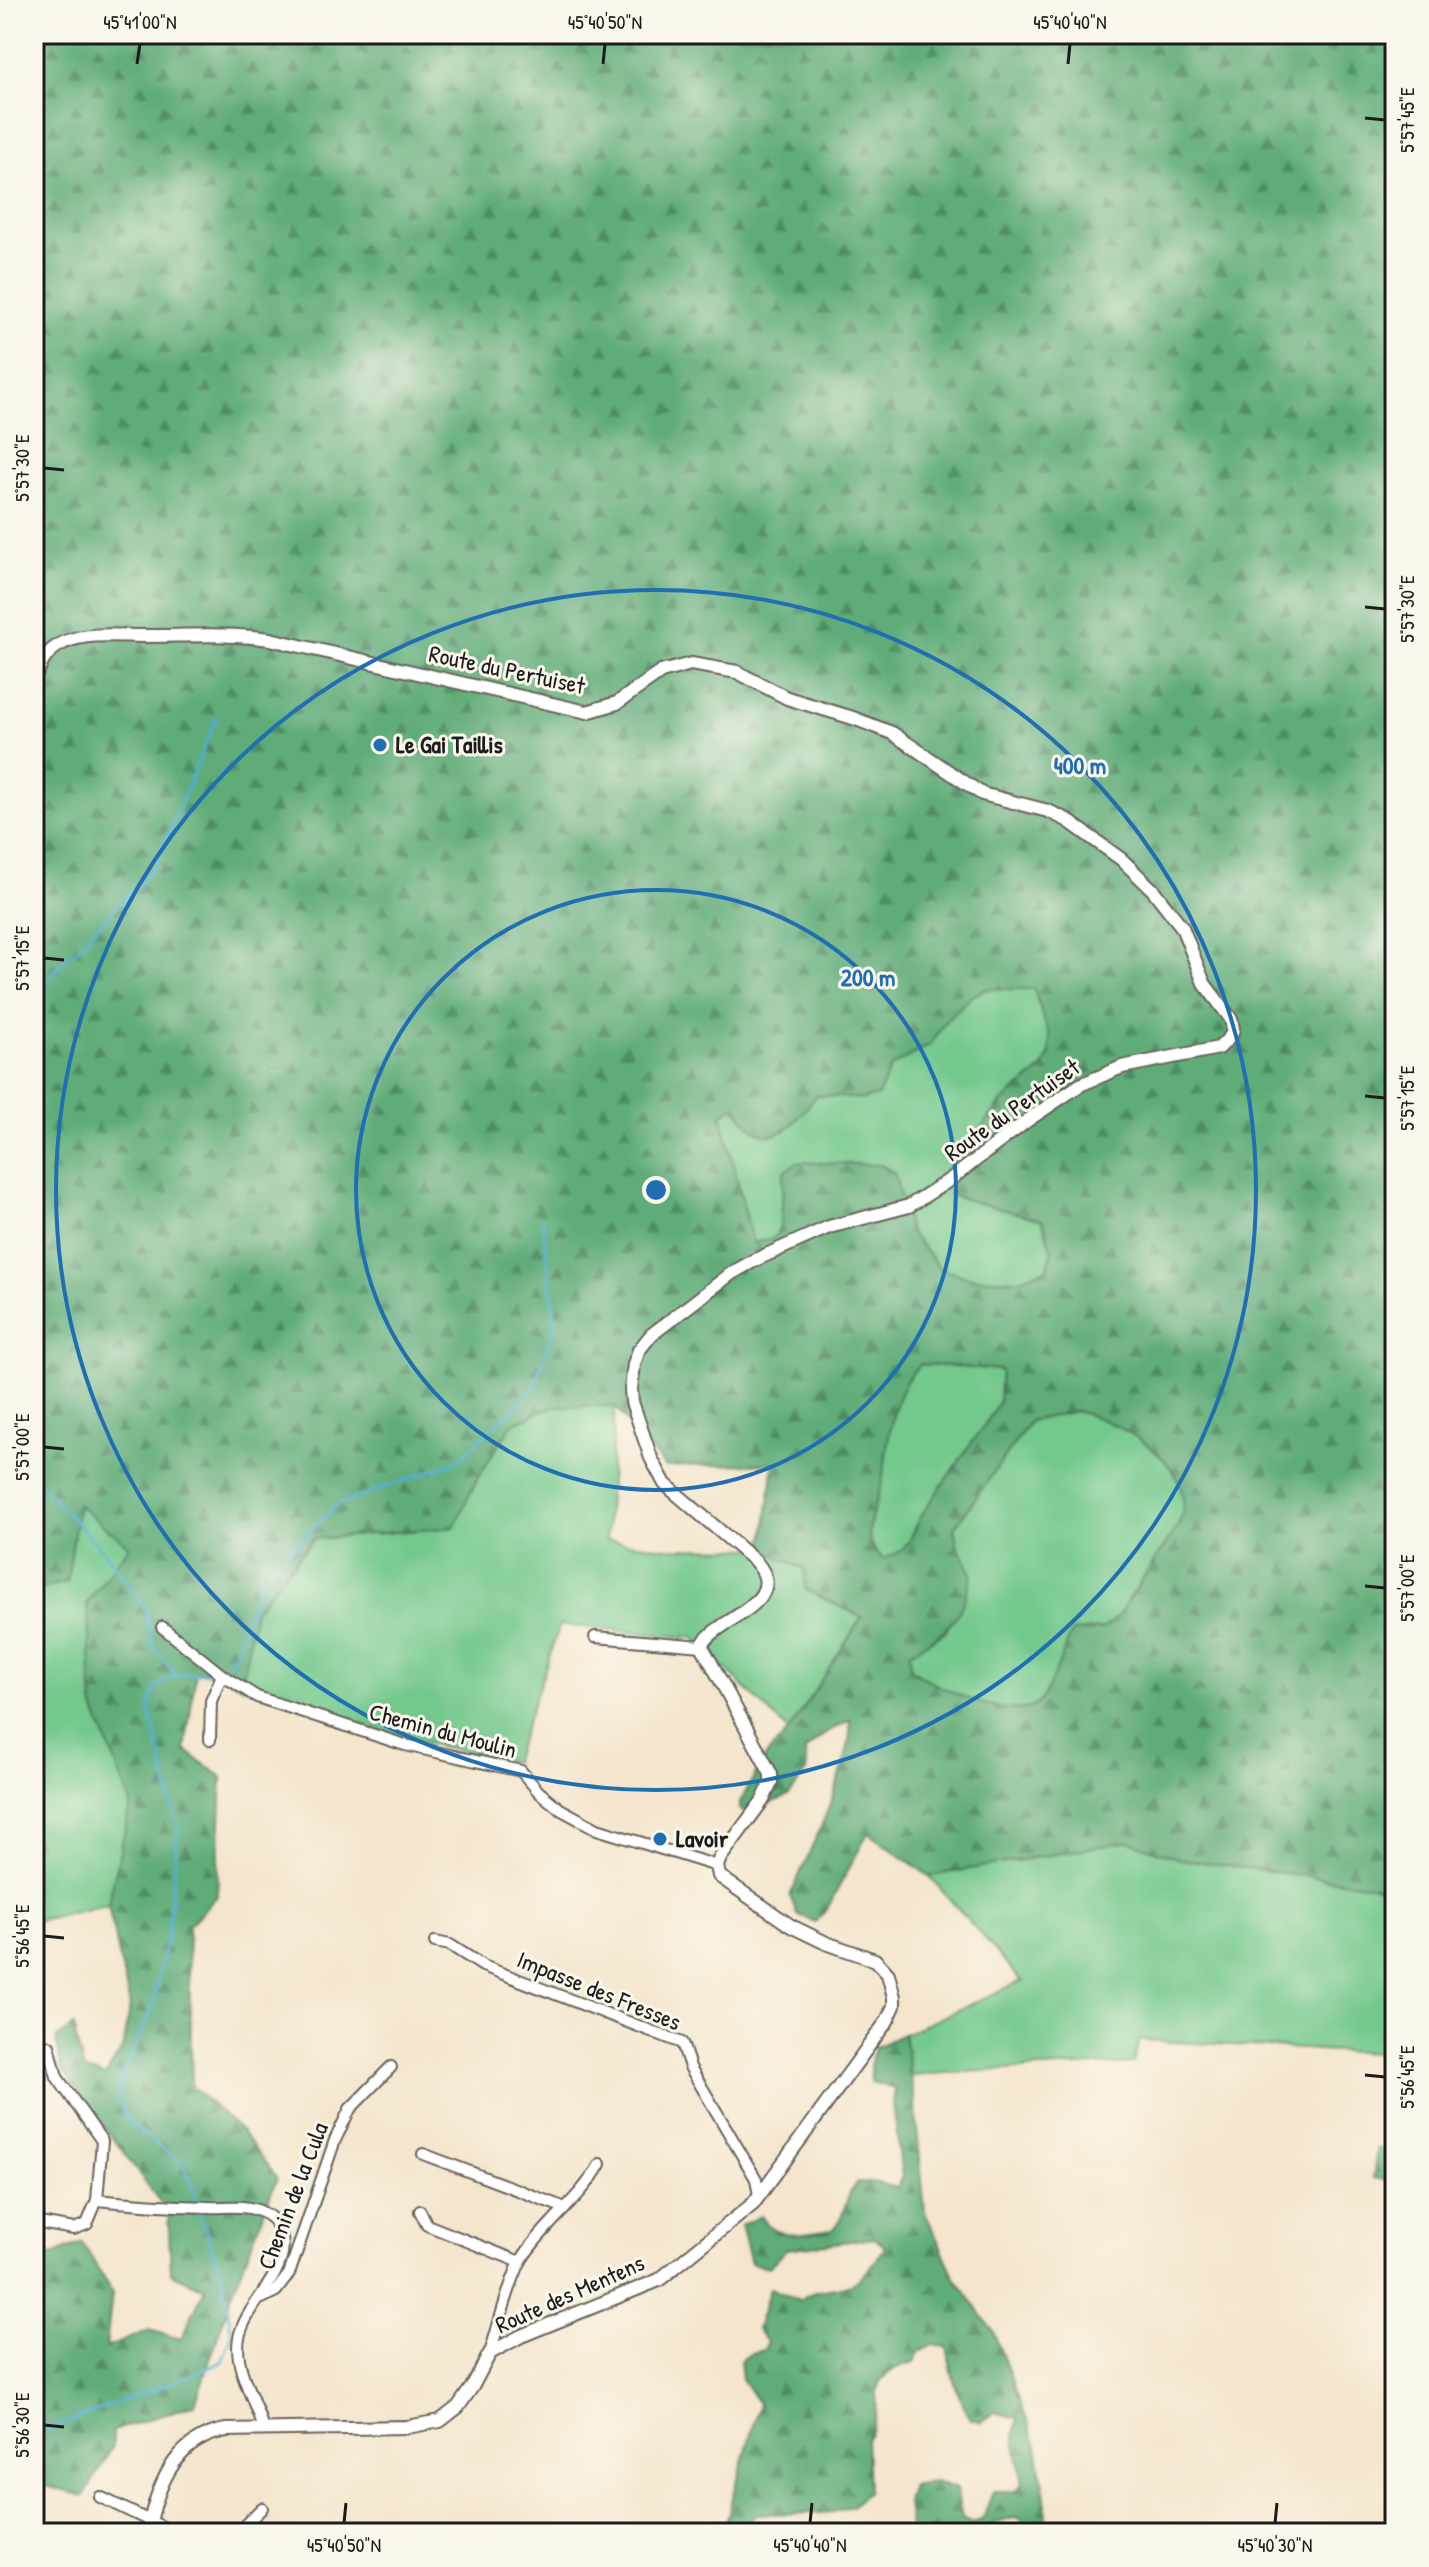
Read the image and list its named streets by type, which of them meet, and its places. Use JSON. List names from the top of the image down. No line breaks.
{"streets":{"street":["Route du Pertuiset","Chemin du Moulin","Impasse des Fresses","Chemin de la Cula","Route des Mentens"]},"crossings":[["Chemin du Moulin","Route des Mentens"],["Impasse des Fresses","Route des Mentens"]],"places":["Le Gai Taillis","Lavoir"],"coordinates":["45°41'00\"N","45°40'50\"N","45°40'40\"N","5°57'45\"E","5°57'30\"E","5°57'15\"E","5°57'00\"E","5°56'45\"E","5°56'30\"E","45°40'30\"N"],"rings":["400 m","200 m"]}
